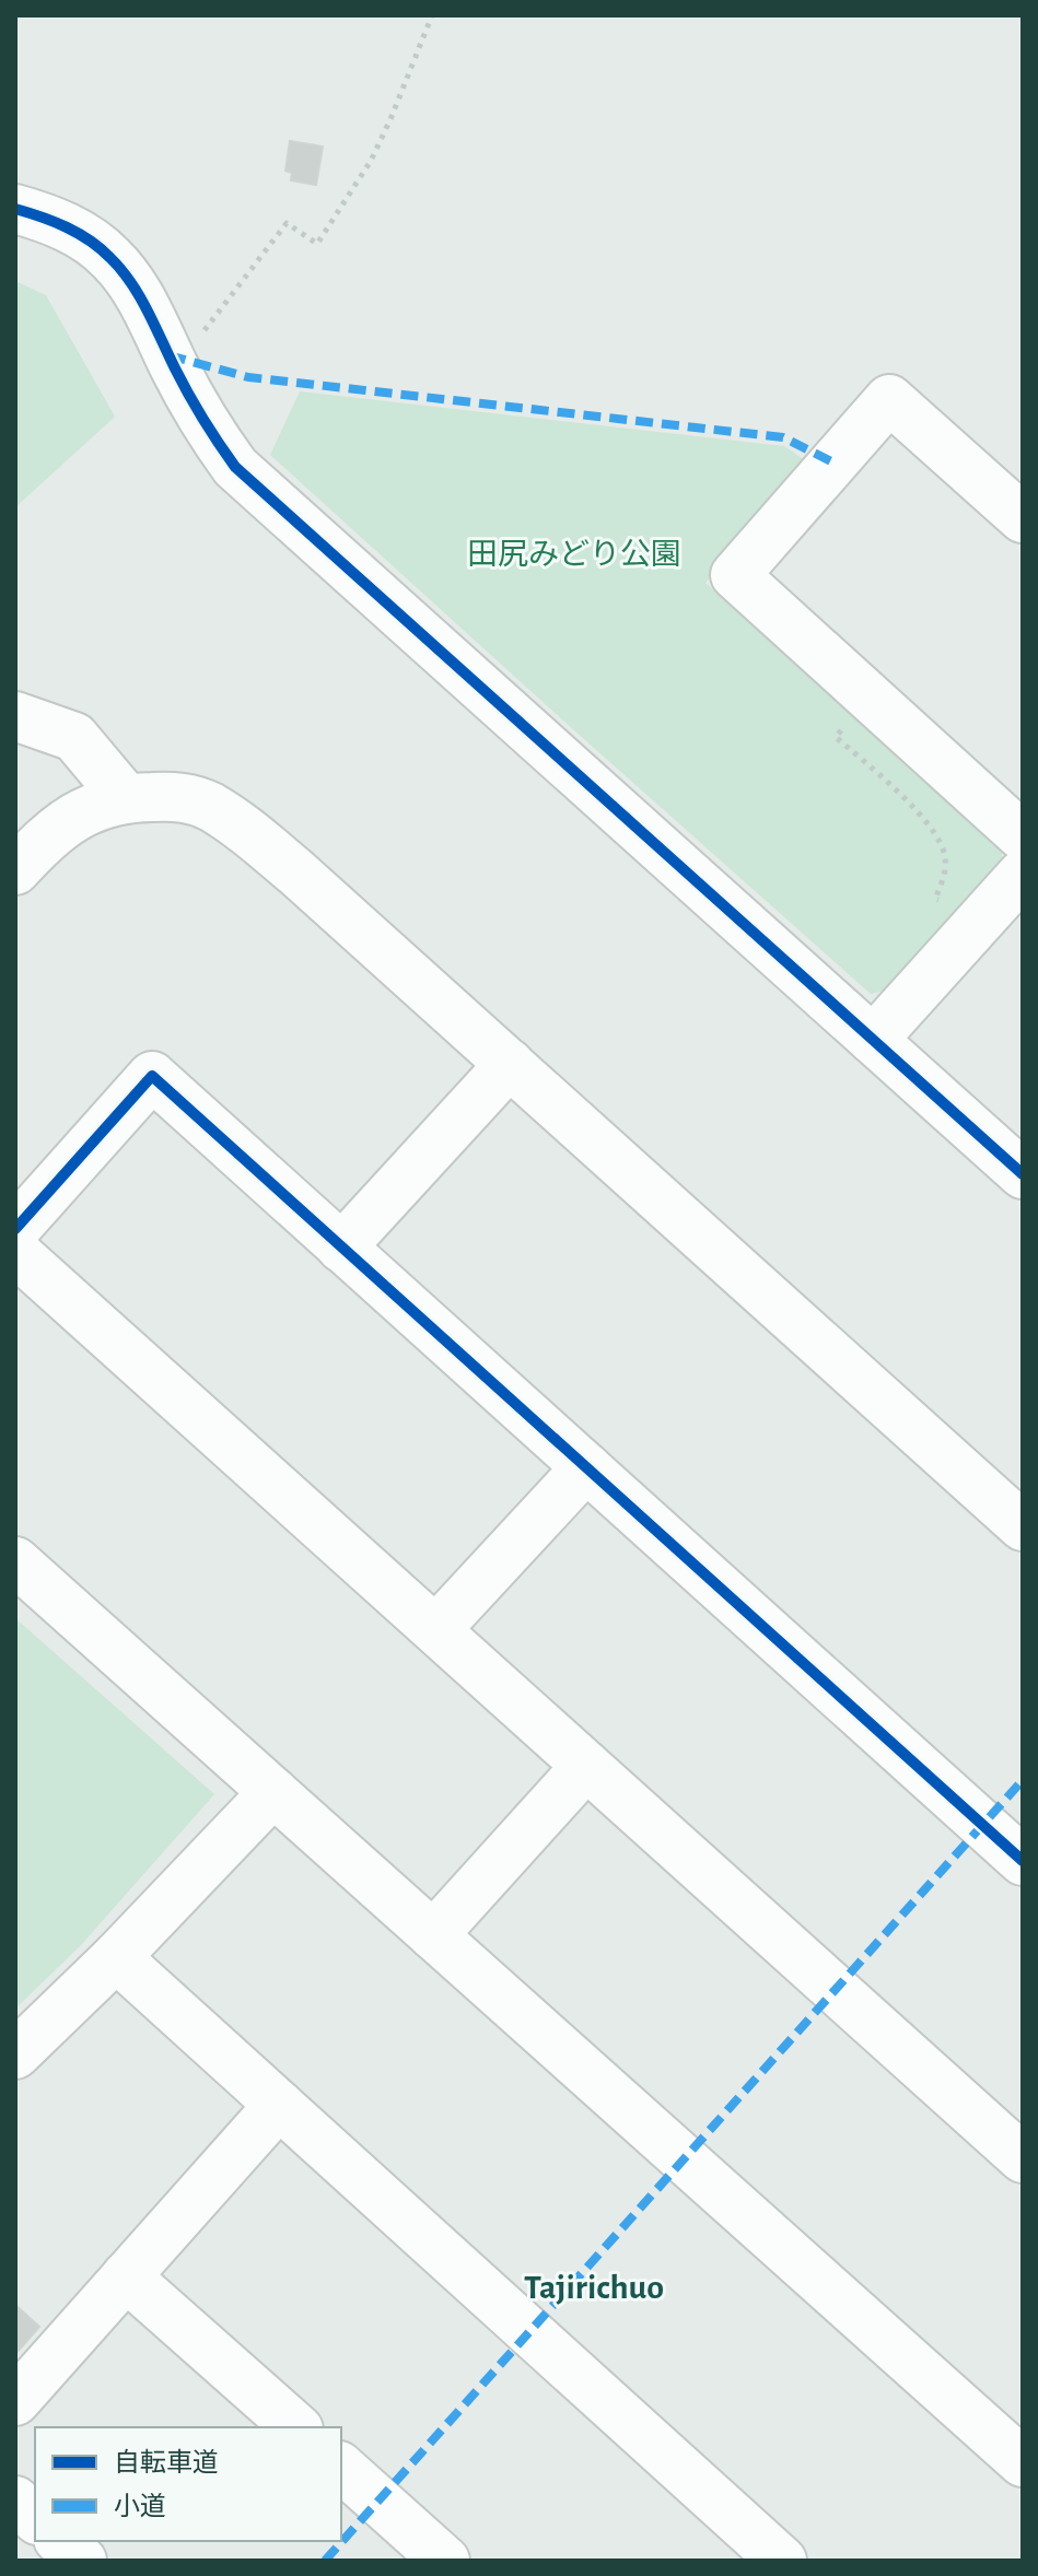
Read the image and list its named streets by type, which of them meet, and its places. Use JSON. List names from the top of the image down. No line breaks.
{"districts":["Tajirichuo"],"parks":["田尻みどり公園"],"legend":["自転車道","小道"]}
